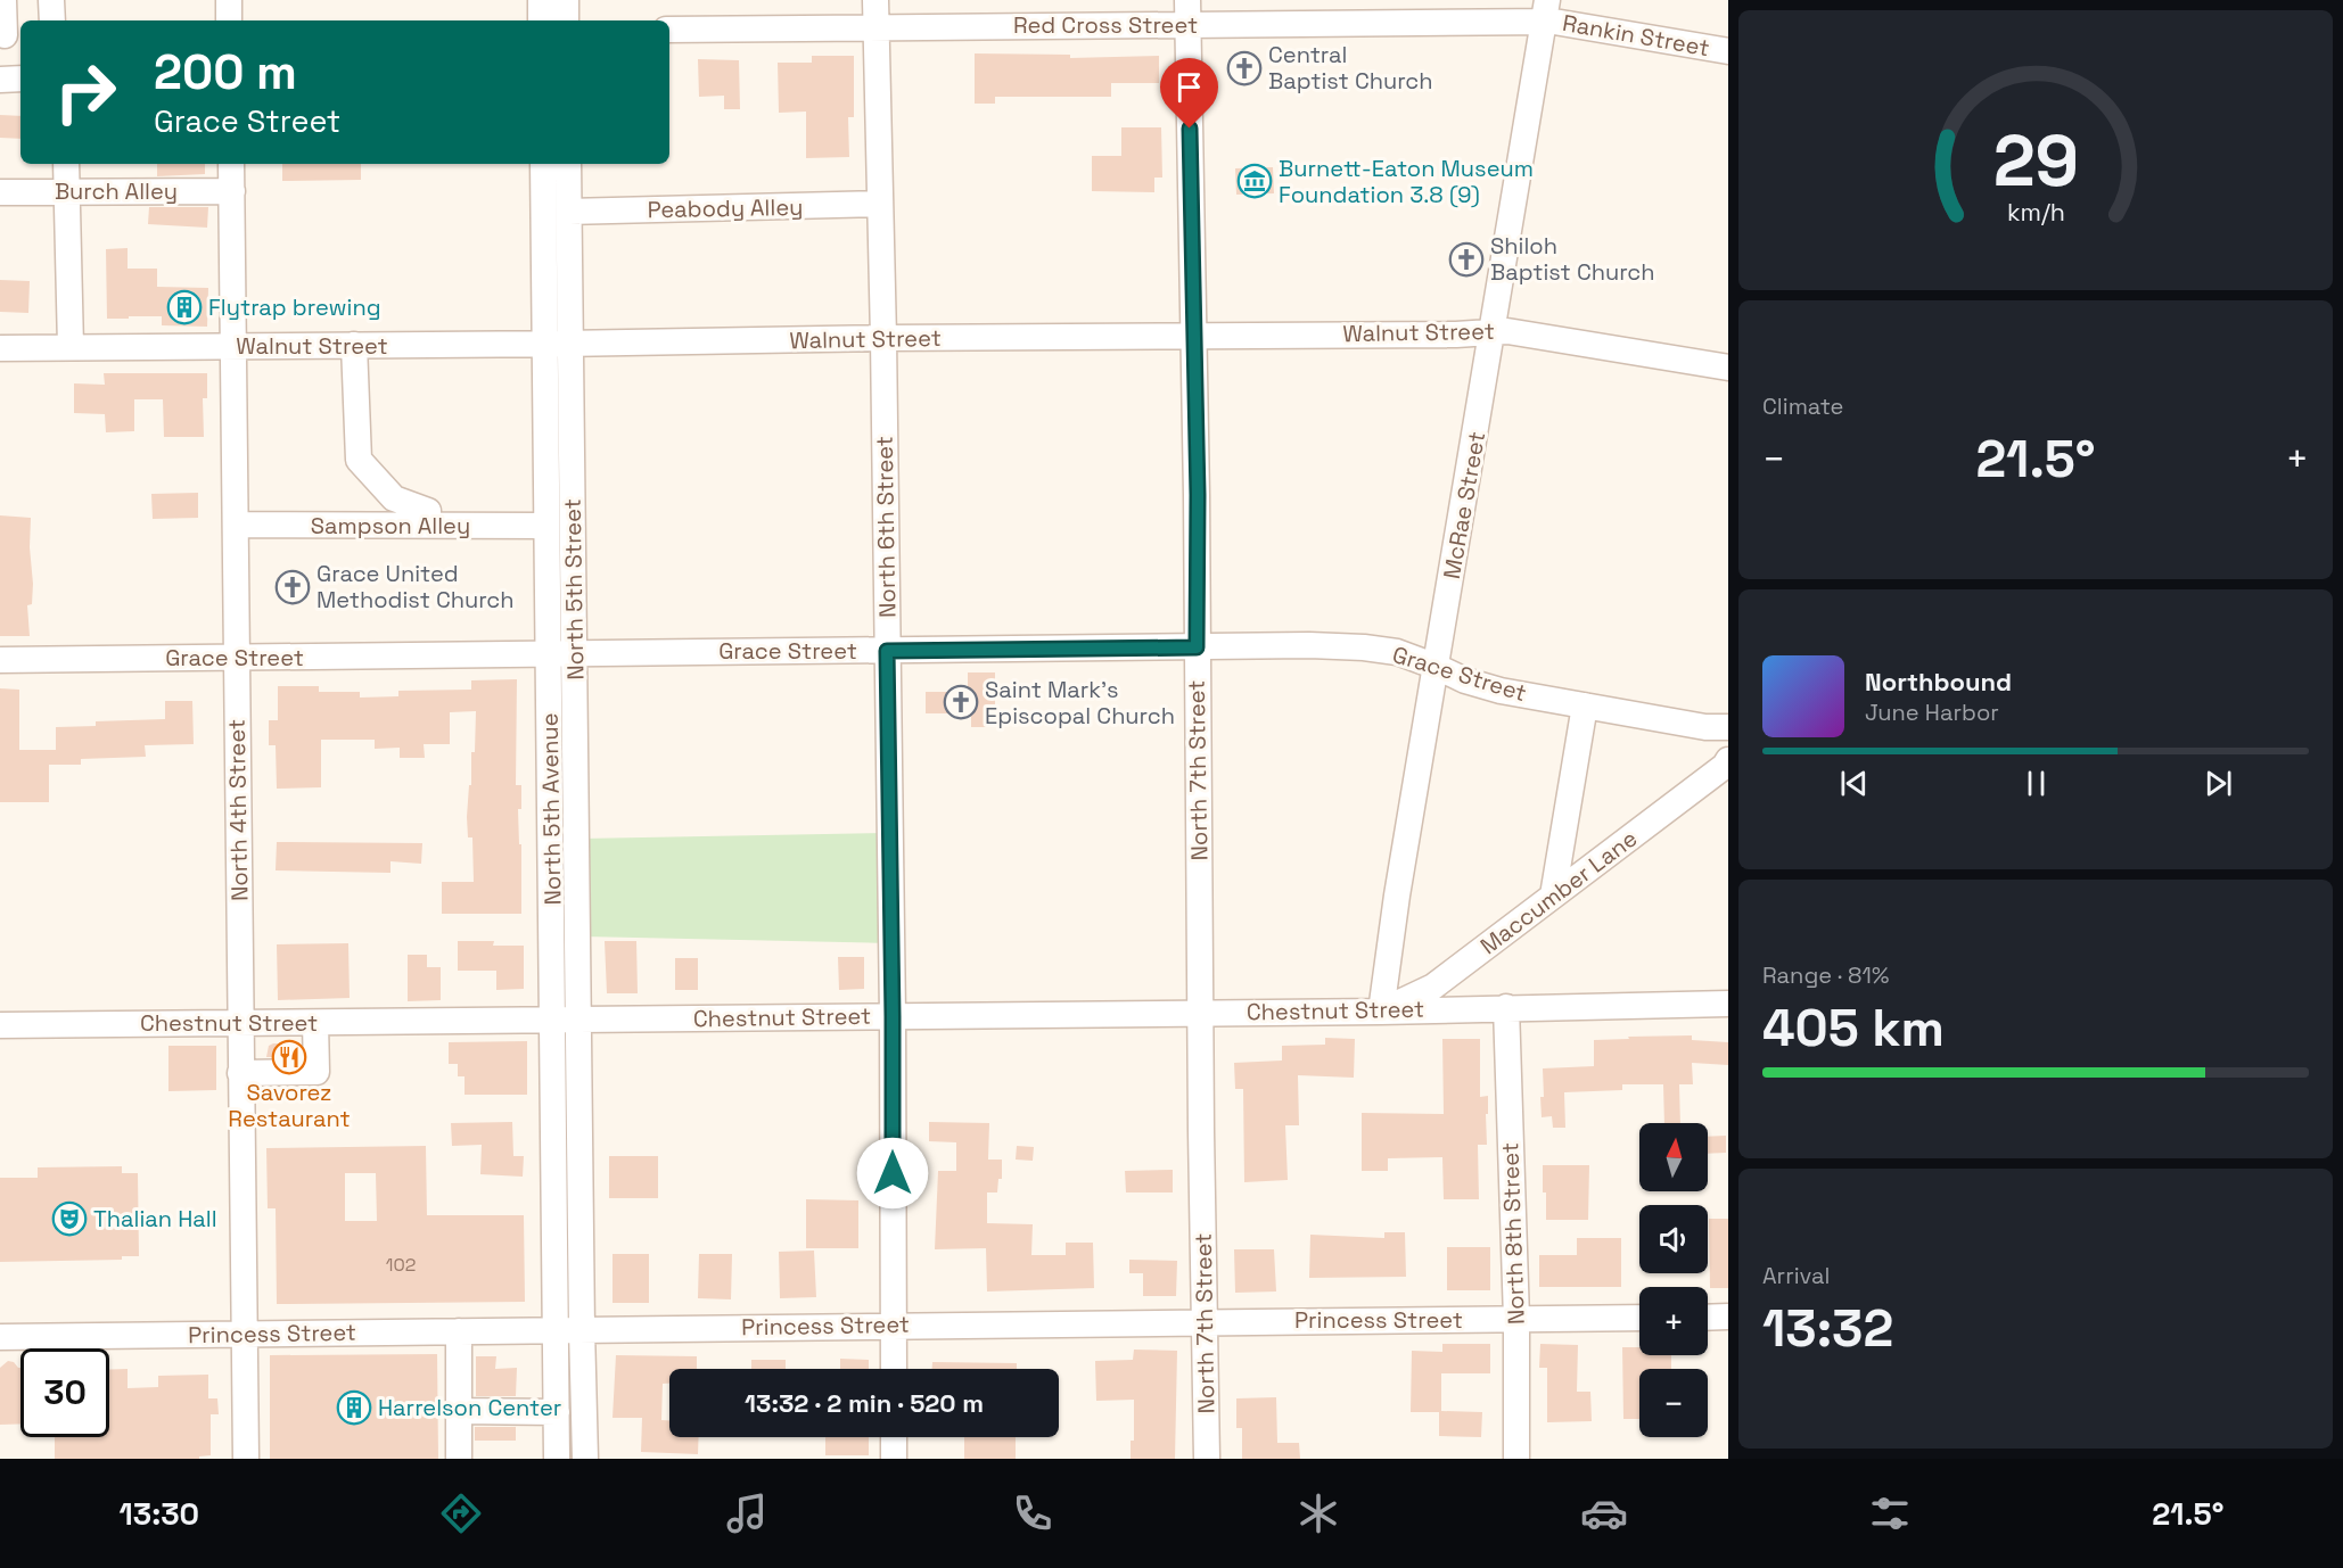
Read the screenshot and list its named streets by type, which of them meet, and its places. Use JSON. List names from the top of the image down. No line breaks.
{"streets":{"street":["Red Cross Street","Rankin Street","Burch Alley","Peabody Alley","Walnut Street","McRae Street","Sampson Alley","North 6th Street","North 5th Street","Grace Street","North 7th Street","North 4th Street","Maccumber Lane","Chestnut Street","North 8th Street","Princess Street"]},"crossings":[["Red Cross Street","Rankin Street"],["Red Cross Street","McRae Street"],["Red Cross Street","North 6th Street"],["Red Cross Street","North 7th Street"],["Rankin Street","McRae Street"],["Burch Alley","North 4th Street"],["Peabody Alley","North 6th Street"],["Peabody Alley","North 5th Street"],["Walnut Street","McRae Street"],["Walnut Street","North 6th Street"],["Walnut Street","North 5th Street"],["Walnut Street","North 7th Street"],["Walnut Street","North 4th Street"],["McRae Street","Grace Street"],["McRae Street","Maccumber Lane"],["McRae Street","Chestnut Street"],["Sampson Alley","North 4th Street"],["North 6th Street","Grace Street"],["North 6th Street","Chestnut Street"],["North 6th Street","Princess Street"],["North 5th Street","Grace Street"],["North 5th Street","Chestnut Street"],["Grace Street","North 7th Street"],["Grace Street","North 4th Street"],["North 7th Street","Chestnut Street"],["North 7th Street","Princess Street"],["North 4th Street","Chestnut Street"],["North 4th Street","Princess Street"],["Maccumber Lane","Chestnut Street"],["Chestnut Street","North 8th Street"],["North 8th Street","Princess Street"]],"places":{"church":["Central Baptist Church","Shiloh Baptist Church","Grace United Methodist Church","Saint Mark's Episcopal Church"],"museum":["Burnett-Eaton Museum Foundation 3.8 (9)"],"building":["Flytrap brewing","Harrelson Center"],"restaurant":["Savorez Restaurant"],"theatre":["Thalian Hall"]},"house_numbers":["102"],"north":"top","page":{"turn":["200 m","Grace Street"],"tile":["Climate",["Range · 81%","405 km"],["Arrival","13:32"]],"heat":["−","21.5°","+"],"song":["Northbound","June Harbor"],"map_buttons":["+","−"],"limit":"30","trip":"13:32 · 2 min · 520 m","tabs":["13:30","21.5°"],"gauge":["29","km/h"]}}
